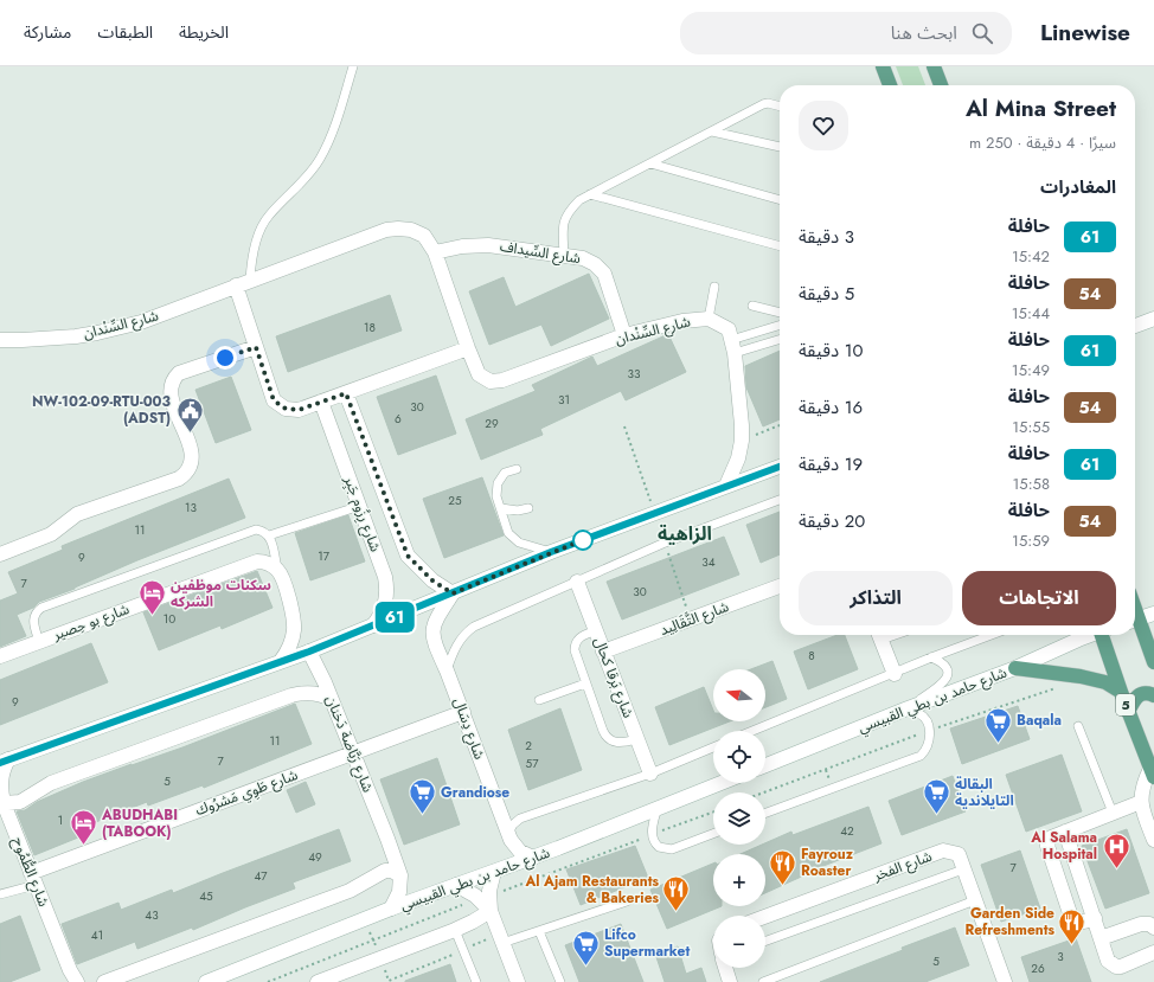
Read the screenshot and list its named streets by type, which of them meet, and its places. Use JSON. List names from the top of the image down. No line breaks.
{"streets":{"main road":["5"],"street":["شارع السِّيداف","شارع السِّنْدان","شارع رِزُوم جَبِر","شارع التَّقَالِيد","شارع بو حِصير","شارع بَرقا كحال","شارع حامد بن بطي القبيسي","شارع دِسَال","شارع رَبَّاضة دَخنان","شارع طَوِي مَشرُوك","شارع الفخر","شارع الطُّمُوح"]},"crossings":[["شارع السِّيداف","شارع السِّنْدان"],["شارع رِزُوم جَبِر","شارع دِسَال"],["شارع التَّقَالِيد","شارع بَرقا كحال"],["شارع حامد بن بطي القبيسي","شارع دِسَال"],["شارع دِسَال","شارع طَوِي مَشرُوك"],["شارع رَبَّاضة دَخنان","شارع طَوِي مَشرُوك"],["شارع طَوِي مَشرُوك","شارع الطُّمُوح"]],"districts":["الزاهية"],"places":{"public building":["NW-102-09-RTU-003 (ADST)"],"hotel":["سكنات موظفين الشركه","ABUDHABI (TABOOK)"],"supermarket":["Baqala","Grandiose","البقالة التايلاندية","Lifco Supermarket"],"hospital":["Al Salama Hospital"],"restaurant":["Fayrouz Roaster","Al Ajam Restaurants & Bakeries","Garden Side Refreshments"]},"lines":["bus line 61"],"house_numbers":["18","33","31","30","6","29","25","13","11","17","9","34","7","30","10","8","9","11","2","7","57","5","1","42","49","7","47","45","43","41","3","5","26"],"north":"left","page":{"header":"Linewise","search":"ابحث هنا","nav":["الخريطة","الطبقات","مشاركة"],"on_map":"61","heading":[["Al Mina Street","سيرًا · 4 دقيقة · 250 m"],"المغادرات"],"list":[{"mark":"61","name":"حافلة","note":"15:42","value":"3 دقيقة"},{"mark":"54","name":"حافلة","note":"15:44","value":"5 دقيقة"},{"mark":"61","name":"حافلة","note":"15:49","value":"10 دقيقة"},{"mark":"54","name":"حافلة","note":"15:55","value":"16 دقيقة"},{"mark":"61","name":"حافلة","note":"15:58","value":"19 دقيقة"},{"mark":"54","name":"حافلة","note":"15:59","value":"20 دقيقة"}],"buttons":["الاتجاهات","التذاكر"],"map_buttons":["+","−"]}}
